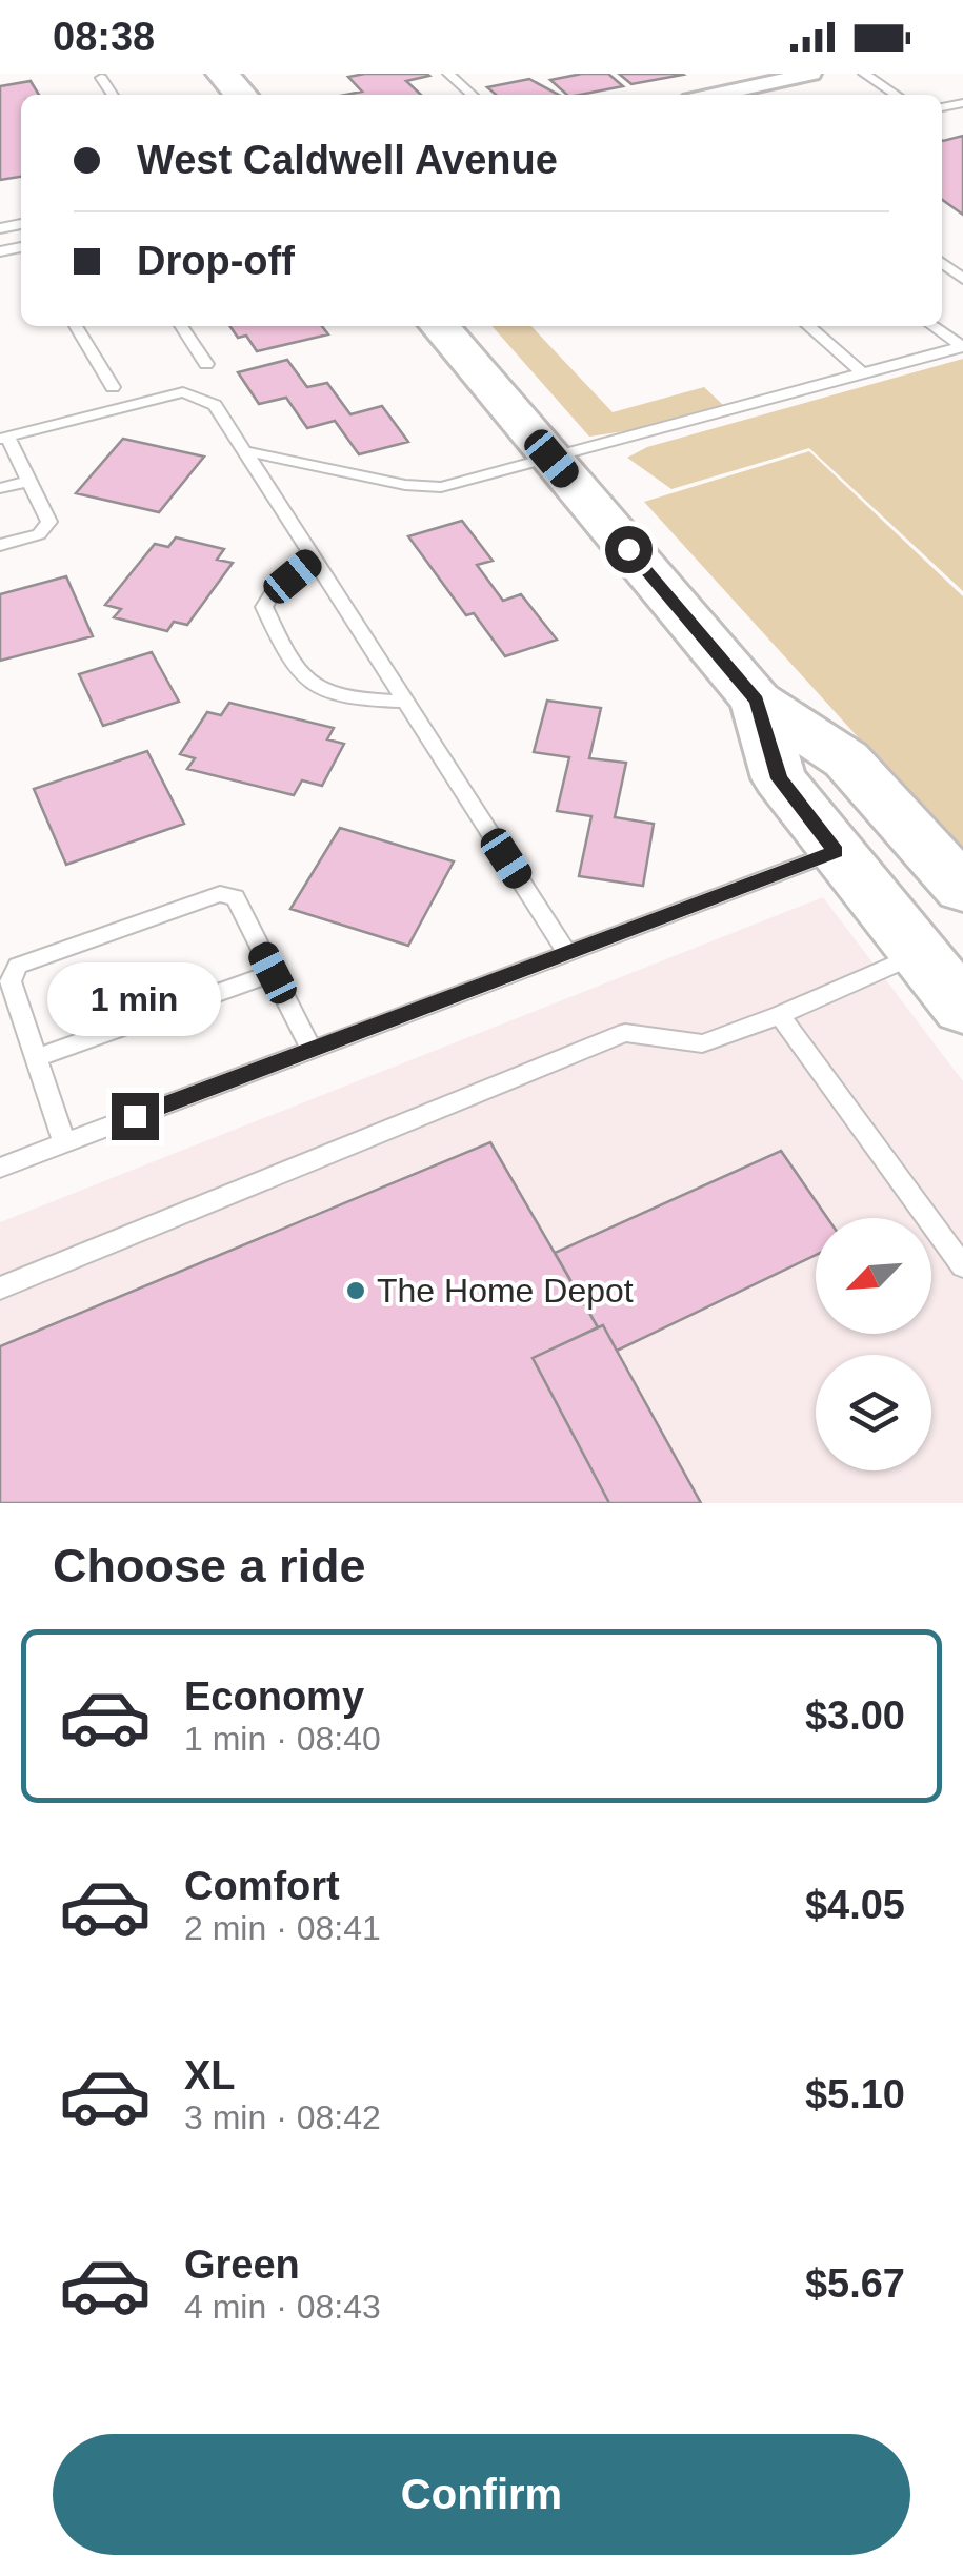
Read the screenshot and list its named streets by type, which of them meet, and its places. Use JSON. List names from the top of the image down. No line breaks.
{"places":["The Home Depot"],"north":"bottom left","page":{"status":"08:38","banner":["West Caldwell Avenue","Drop-off"],"bubble":"1 min","heading":"Choose a ride","list":[{"name":"Economy","note":"1 min · 08:40","value":"$3.00"},{"name":"Comfort","note":"2 min · 08:41","value":"$4.05"},{"name":"XL","note":"3 min · 08:42","value":"$5.10"},{"name":"Green","note":"4 min · 08:43","value":"$5.67"}],"buttons":"Confirm"}}
